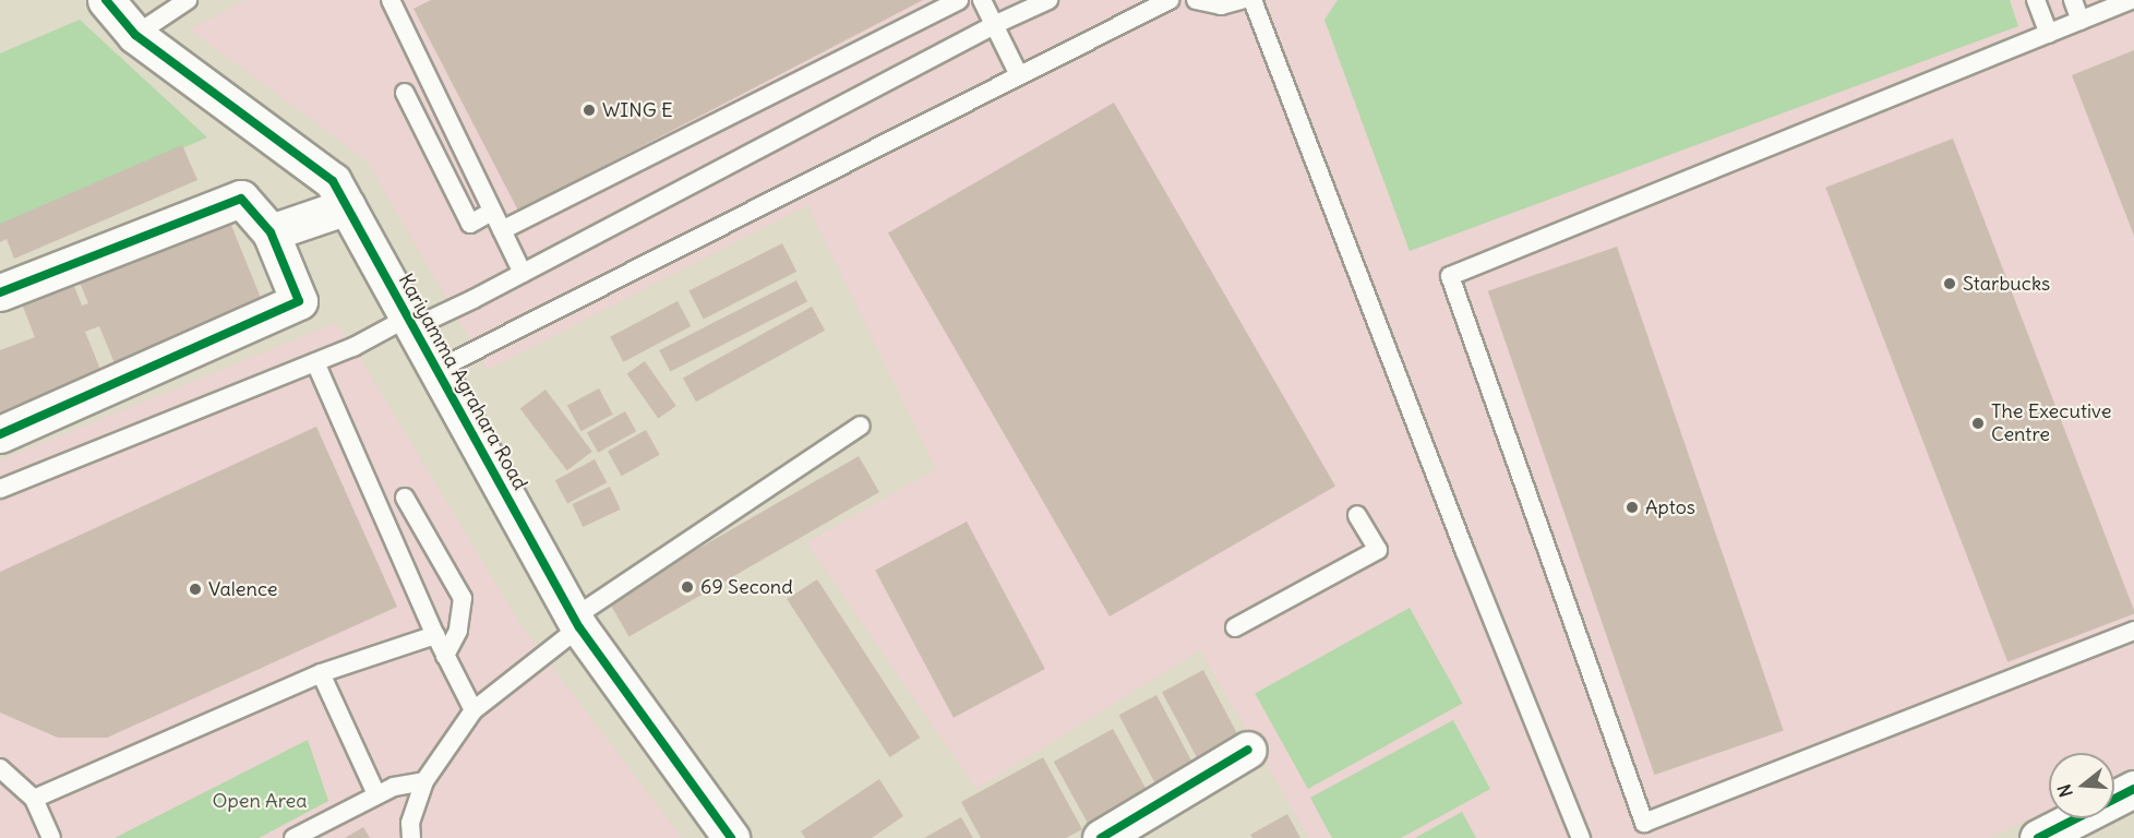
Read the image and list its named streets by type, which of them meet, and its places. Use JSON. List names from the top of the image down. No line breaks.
{"streets":{"street":["Kariyamma Agrahara Road"]},"parks":["Open Area"],"places":["WING E","Starbucks","The Executive Centre","Aptos","69 Second","Valence"],"north":"left"}
